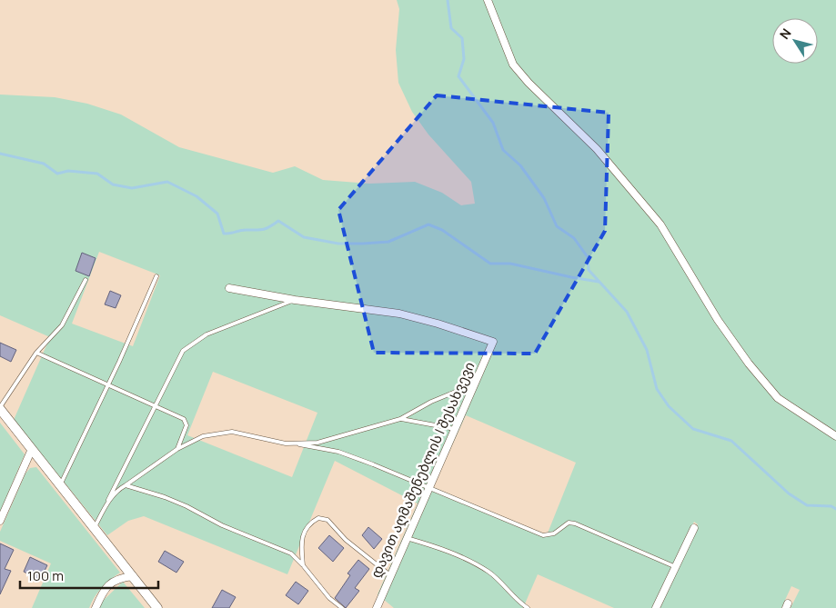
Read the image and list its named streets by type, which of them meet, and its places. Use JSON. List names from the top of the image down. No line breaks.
{"streets":{"street":["დავით აღმაშენებლის I შესახვევი"]},"scale_bar":"100 m","north":"top left"}
